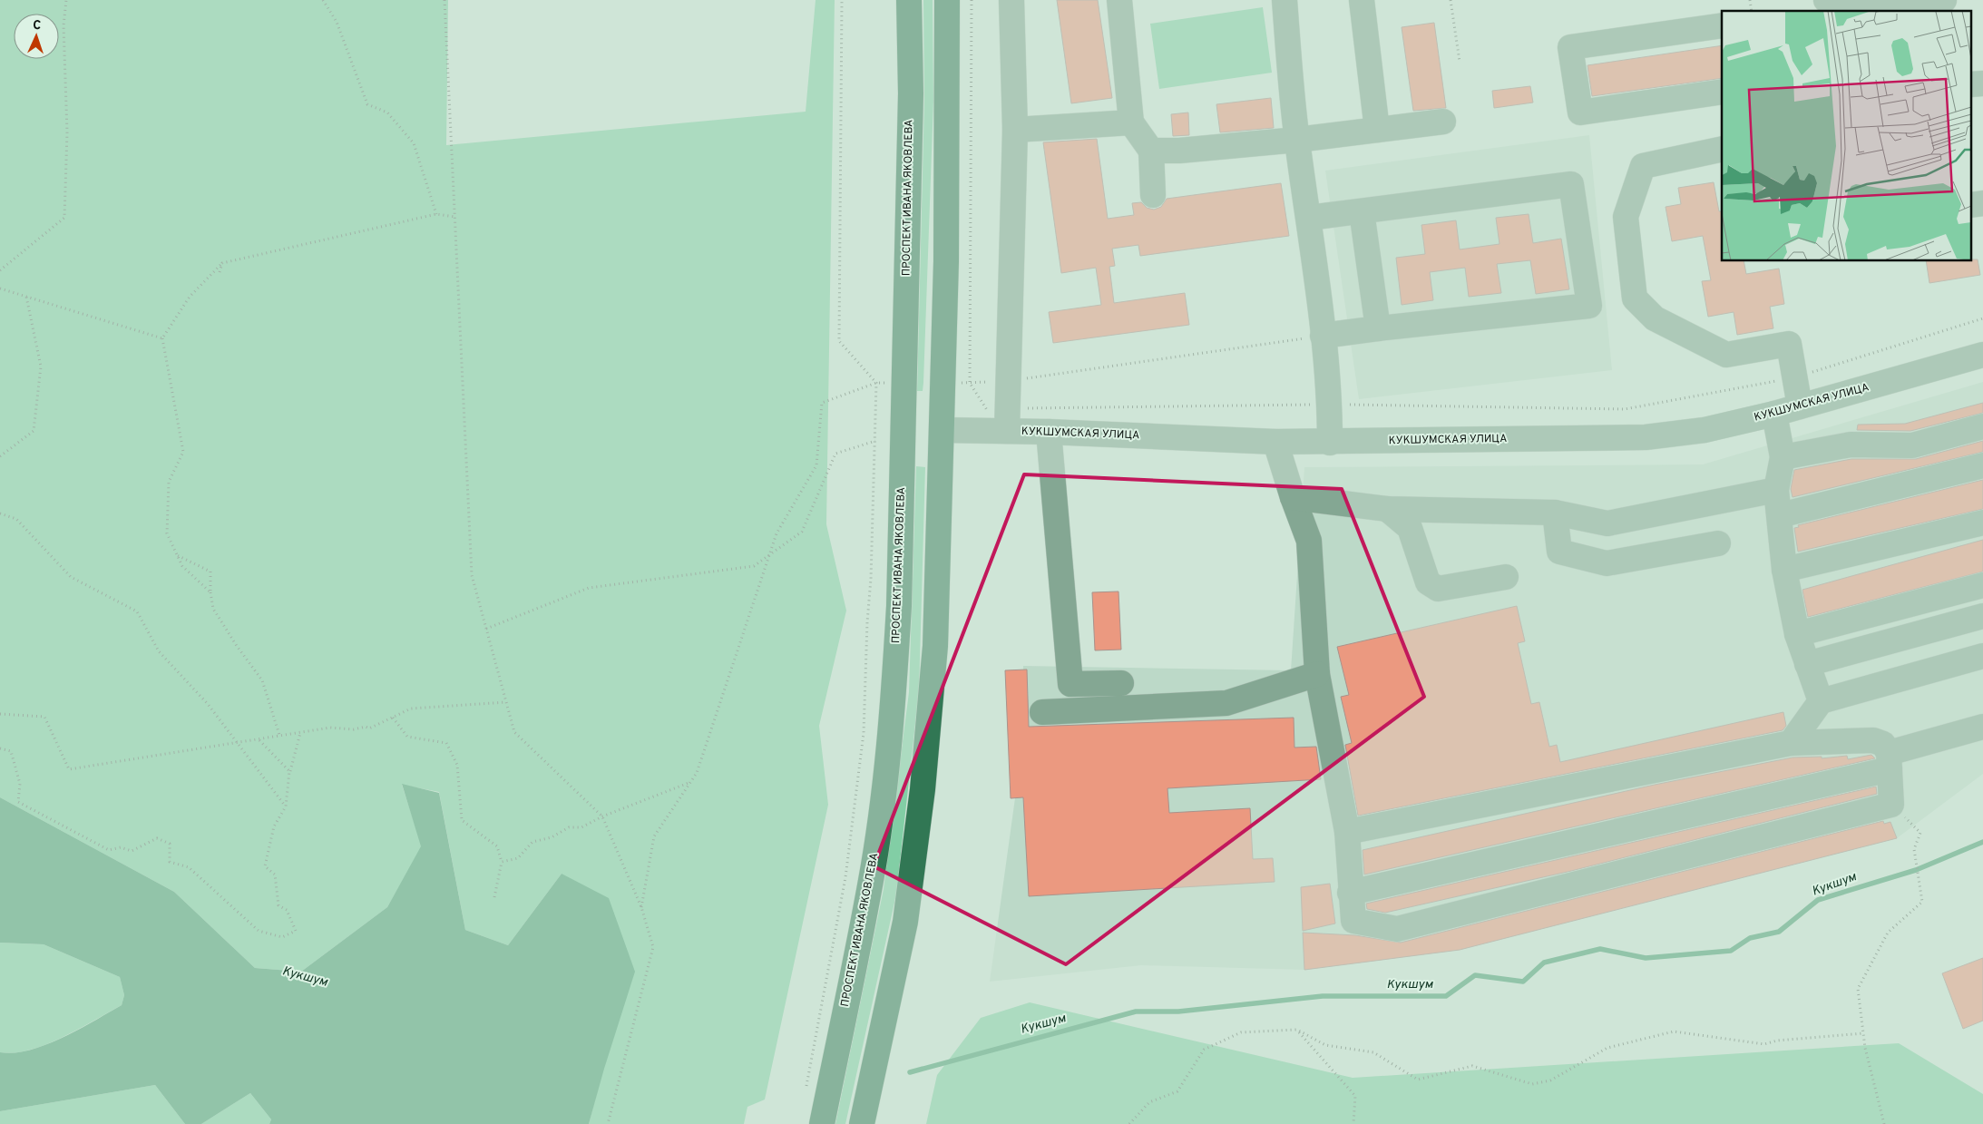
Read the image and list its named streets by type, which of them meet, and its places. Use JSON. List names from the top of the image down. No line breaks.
{"streets":{"main road":["ПРОСПЕКТ ИВАНА ЯКОВЛЕВА","КУКШУМСКАЯ УЛИЦА"]},"crossings":[["ПРОСПЕКТ ИВАНА ЯКОВЛЕВА","КУКШУМСКАЯ УЛИЦА"]],"water":["Кукшум"],"north":"top"}
